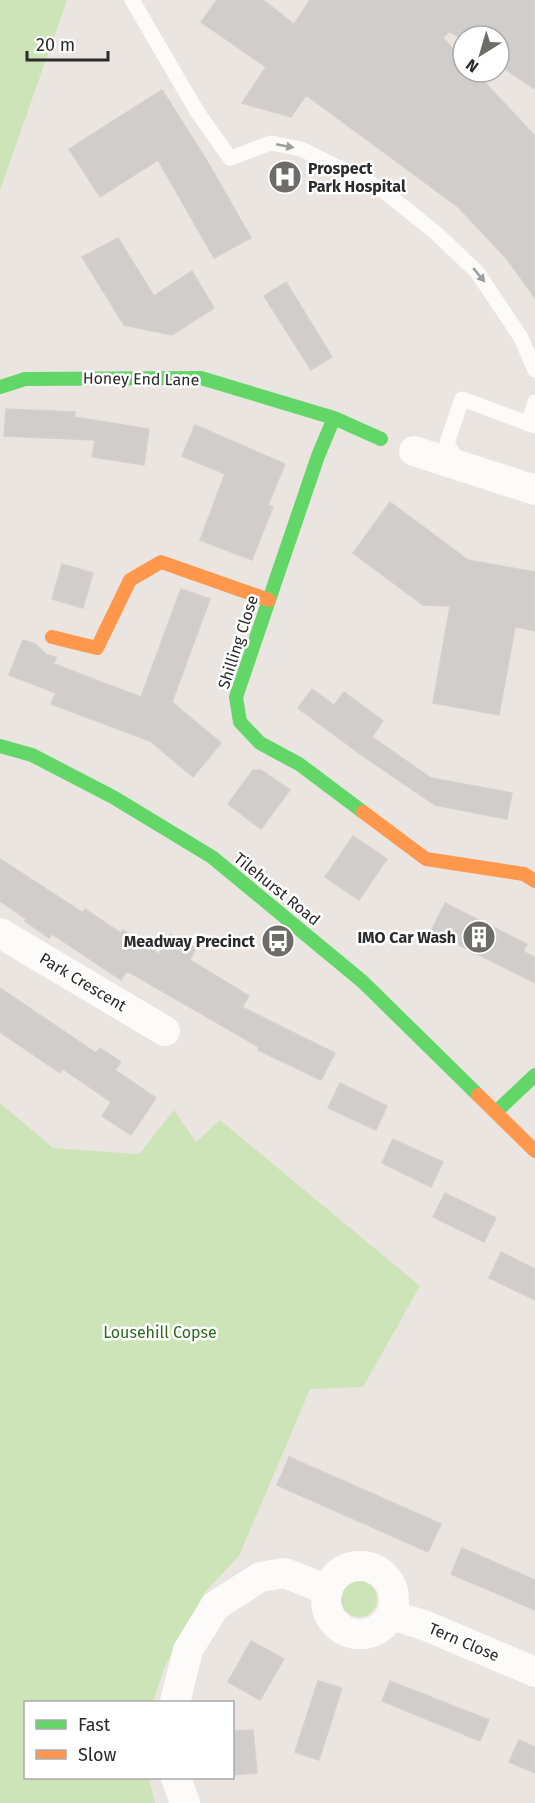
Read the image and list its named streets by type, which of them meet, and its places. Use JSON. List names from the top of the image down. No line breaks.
{"streets":{"street":["Honey End Lane","Shilling Close","Tilehurst Road","Park Crescent","Tern Close"]},"crossings":[["Honey End Lane","Shilling Close"]],"parks":["Lousehill Copse"],"places":{"hospital":["Prospect Park Hospital"],"building":["IMO Car Wash"],"bus stop":["Meadway Precinct"]},"legend":["Fast","Slow"],"scale_bar":"20 m","north":"bottom left"}
